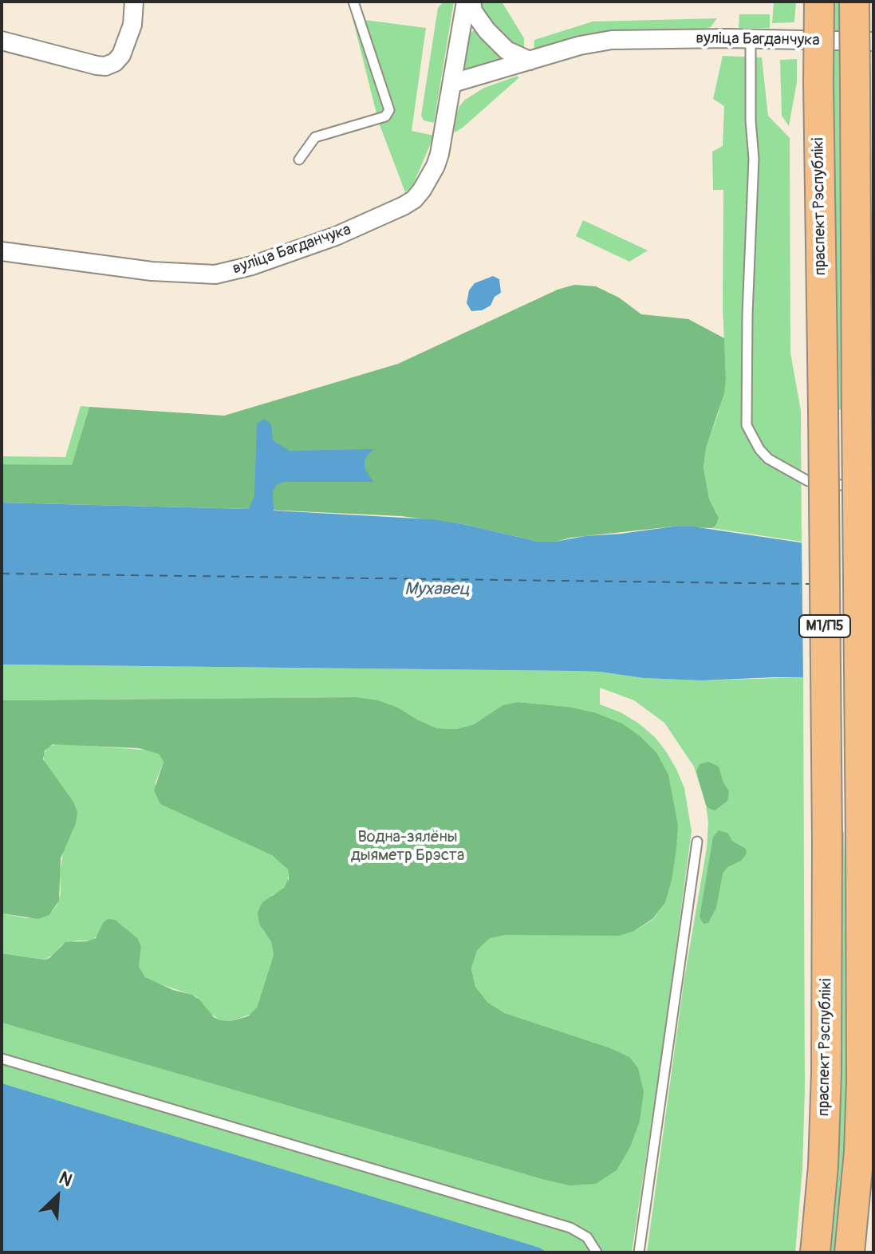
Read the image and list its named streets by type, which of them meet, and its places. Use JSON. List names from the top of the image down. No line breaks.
{"streets":{"highway":["праспект Рэспублікі","М1/П5"],"street":["вуліца Багданчука"]},"water":["Мухавец"],"parks":["Водна-зялёны дыяметр Брэста"],"north":"top right"}
